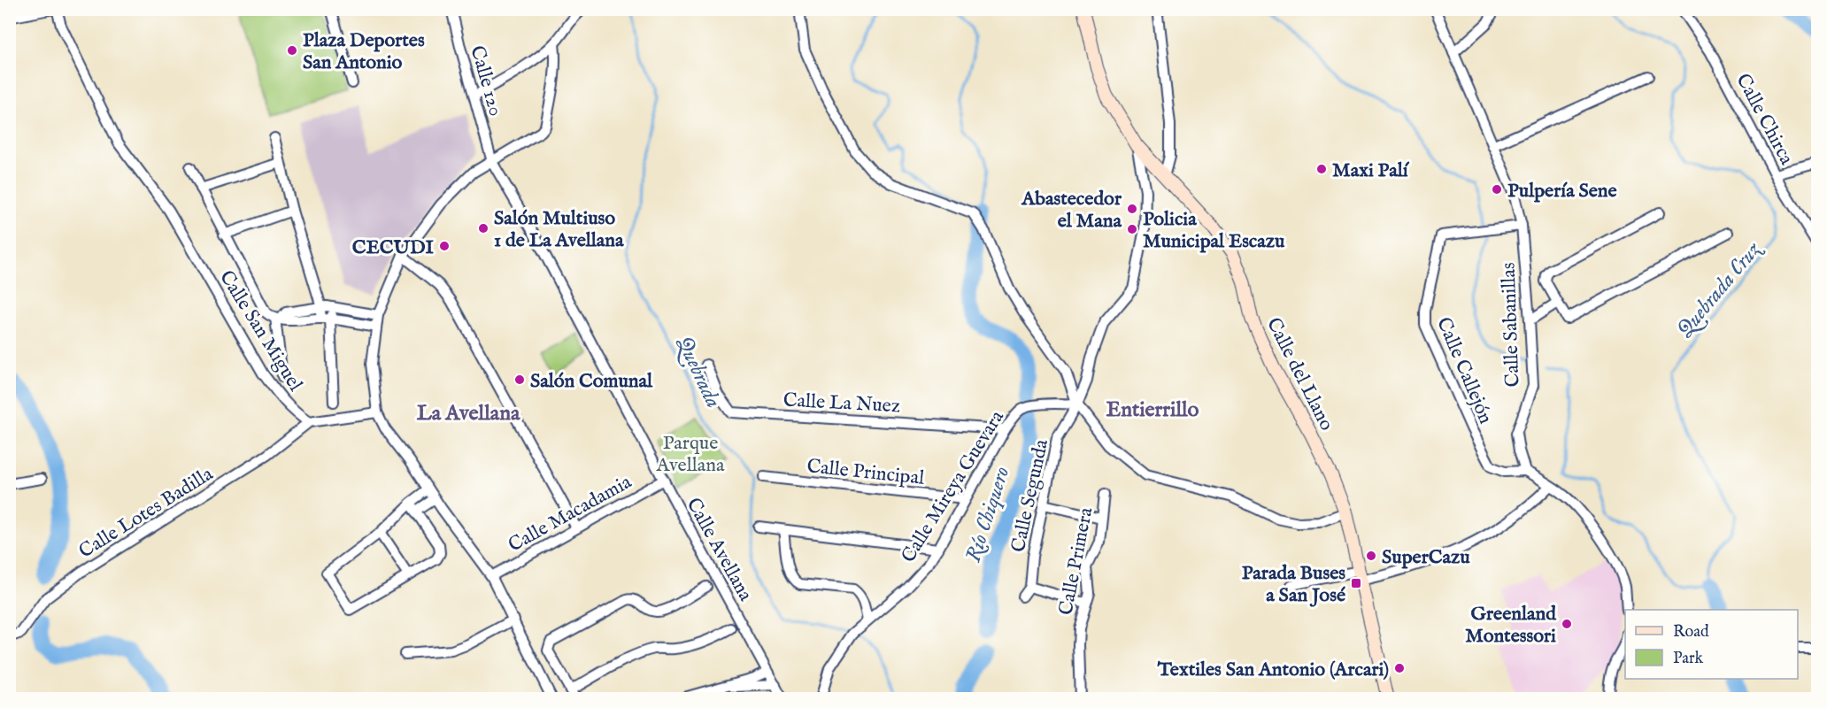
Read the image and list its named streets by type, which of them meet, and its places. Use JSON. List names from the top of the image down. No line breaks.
{"streets":{"main road":["Calle del Llano"],"street":["Calle 120","Calle Chirca","Calle Sabanillas","Calle San Miguel","Calle Callejón","Calle La Nuez","Calle Principal","Calle Mireya Guevara","Calle Segunda","Calle Lotes Badilla","Calle Macadamia","Calle Avellana","Calle Primera"]},"crossings":[["Calle 120","Calle Avellana"],["Calle Sabanillas","Calle Callejón"],["Calle San Miguel","Calle Lotes Badilla"],["Calle del Llano","Calle Segunda"],["Calle La Nuez","Calle Mireya Guevara"],["Calle Principal","Calle Mireya Guevara"],["Calle Mireya Guevara","Calle Segunda"],["Calle Macadamia","Calle Avellana"]],"districts":["Entierrillo","La Avellana"],"water":["Quebrada Cruz","Quebrada","Río Chiquero"],"parks":["Parque Avellana"],"places":{"other":["Plaza Deportes San Antonio","Maxi Palí","Pulpería Sene","Abastecedor el Mana","Salón Multiuso 1 de La Avellana","Policia Municipal Escazu","CECUDI","Salón Comunal","SuperCazu","Greenland Montessori","Textiles San Antonio (Arcari)"],"transit":["Parada Buses a San José"]},"legend":["Road","Park"]}
